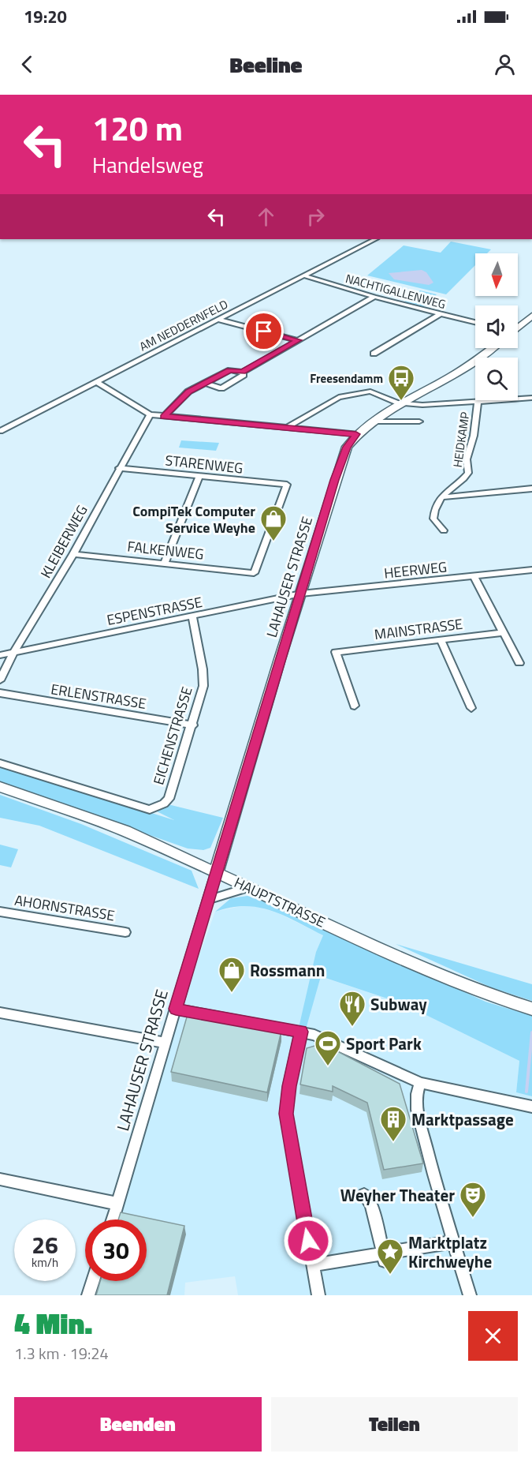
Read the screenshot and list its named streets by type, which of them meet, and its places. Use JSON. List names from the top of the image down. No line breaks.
{"streets":{"street":["NACHTIGALLENWEG","AM NEDDERNFELD","HEIDKAMP","STARENWEG","KLEIBERWEG","FALKENWEG","HEERWEG","LAHAUSER STRASSE","ESPENSTRASSE","MAINSTRASSE","ERLENSTRASSE","EICHENSTRASSE","HAUPTSTRASSE","AHORNSTRASSE"]},"crossings":[["NACHTIGALLENWEG","AM NEDDERNFELD"],["STARENWEG","KLEIBERWEG"],["STARENWEG","FALKENWEG"],["KLEIBERWEG","FALKENWEG"],["KLEIBERWEG","ESPENSTRASSE"],["HEERWEG","LAHAUSER STRASSE"],["HEERWEG","ESPENSTRASSE"],["LAHAUSER STRASSE","ESPENSTRASSE"],["LAHAUSER STRASSE","HAUPTSTRASSE"],["ESPENSTRASSE","EICHENSTRASSE"],["ERLENSTRASSE","EICHENSTRASSE"]],"places":{"bus stop":["Freesendamm"],"shop":["CompiTek Computer Service Weyhe","Rossmann"],"restaurant":["Subway"],"sports":["Sport Park"],"building":["Marktpassage"],"theatre":["Weyher Theater"],"place":["Marktplatz Kirchweyhe"]},"north":"bottom","page":{"status":"19:20","header":"Beeline","turn":["120 m","Handelsweg"],"speed":"26 km/h","limit":"30","heading":["4 Min.","1.3 km · 19:24"],"buttons":["Beenden","Teilen"]}}
